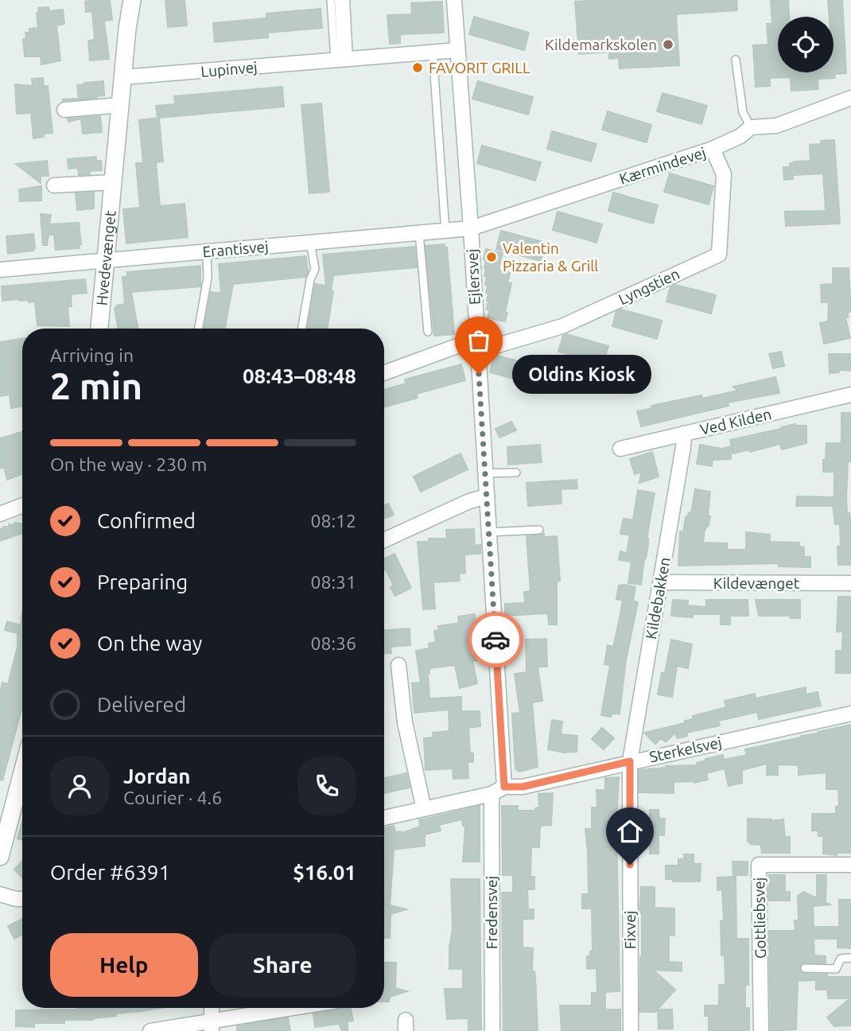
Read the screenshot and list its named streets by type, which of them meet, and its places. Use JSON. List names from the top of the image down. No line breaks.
{"streets":{"street":["Lupinvej","Kærmindevej","Erantisvej","Hvedevænget","Ejlersvej","Lyngstien","Ved Kilden","Kildevænget","Kildebakken","Sterkelsvej","Fredensvej","Gottliebsvej","Fixvej"]},"crossings":[["Lupinvej","Hvedevænget"],["Lupinvej","Ejlersvej"],["Kærmindevej","Erantisvej"],["Kærmindevej","Ejlersvej"],["Kærmindevej","Lyngstien"],["Erantisvej","Hvedevænget"],["Erantisvej","Ejlersvej"],["Ejlersvej","Lyngstien"],["Ejlersvej","Sterkelsvej"],["Ejlersvej","Fredensvej"],["Ved Kilden","Kildebakken"],["Kildevænget","Kildebakken"],["Kildebakken","Sterkelsvej"],["Kildebakken","Fixvej"],["Sterkelsvej","Fredensvej"],["Sterkelsvej","Fixvej"]],"places":["Kildemarkskolen","FAVORIT GRILL","Valentin Pizzaria & Grill","Oldins Kiosk"],"page":{"heading":["2 min","Arriving in","08:43–08:48"],"panel":["Jordan","Courier · 4.6","Order #6391","$16.01"],"bubble":"Oldins Kiosk","bar":"On the way · 230 m","list":[["Confirmed","08:12"],["Preparing","08:31"],["On the way","08:36"],"Delivered"],"buttons":["Help","Share"]}}
